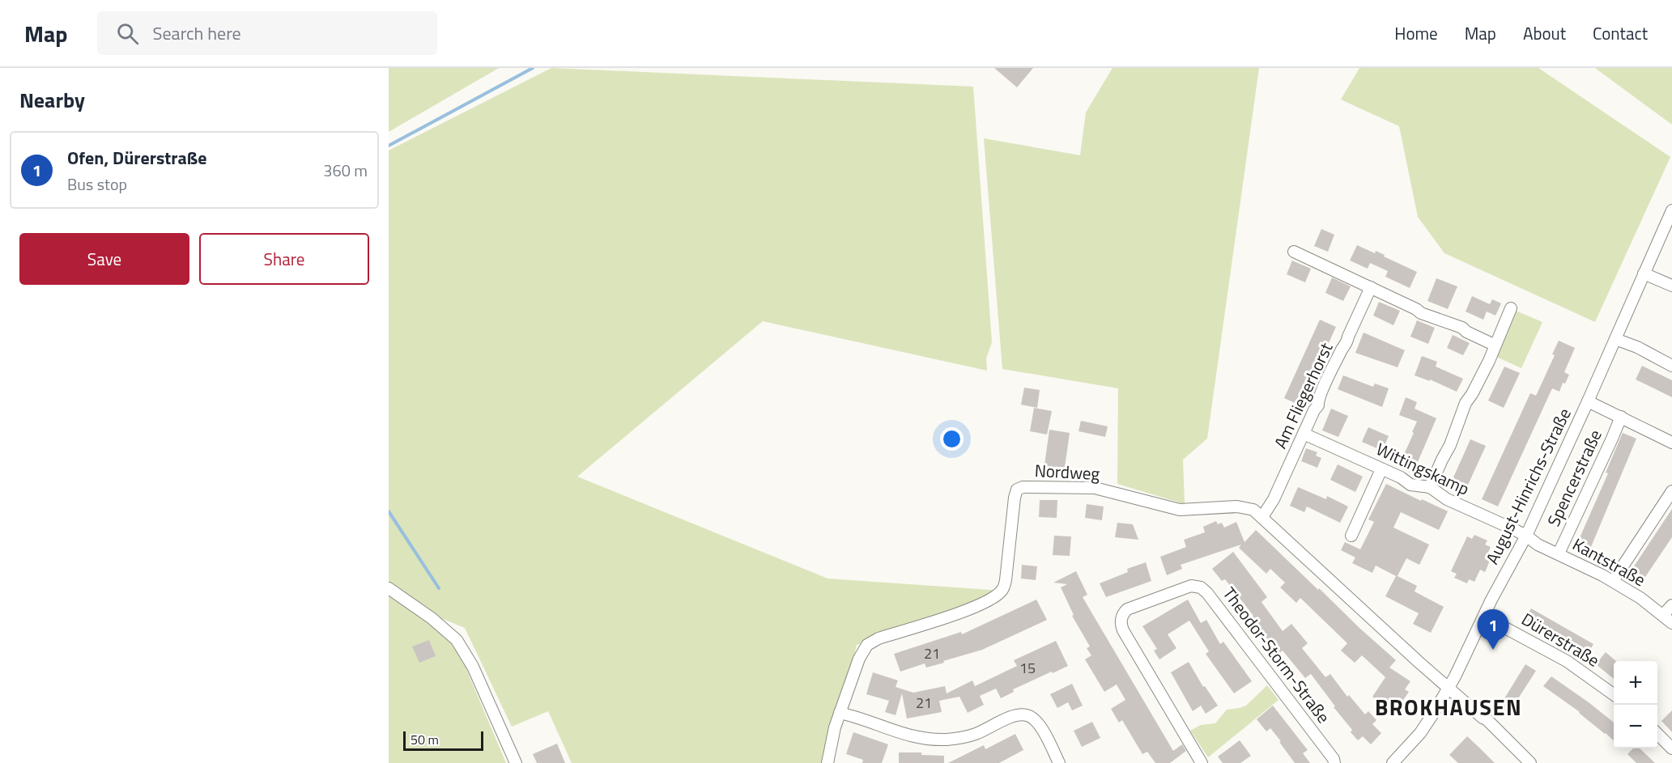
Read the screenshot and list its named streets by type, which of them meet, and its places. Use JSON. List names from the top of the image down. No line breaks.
{"streets":{"street":["Am Fliegerhorst","Wittingskamp","Nordweg","Spencerstraße","August-Hinrichs-Straße","Kantstraße","Dürerstraße","Theodor-Storm-Straße"]},"crossings":[["Am Fliegerhorst","Wittingskamp"],["Am Fliegerhorst","Nordweg"],["Wittingskamp","August-Hinrichs-Straße"],["Wittingskamp","Kantstraße"],["Nordweg","August-Hinrichs-Straße"],["Spencerstraße","Kantstraße"],["August-Hinrichs-Straße","Kantstraße"],["August-Hinrichs-Straße","Dürerstraße"]],"districts":["BROKHAUSEN"],"house_numbers":["21","15","21"],"scale_bar":"50 m","page":{"header":"Map","search":"Search here","nav":["Home","Map","About","Contact"],"heading":"Nearby","list":[{"mark":"1","name":"Ofen, Dürerstraße","note":"Bus stop","value":"360 m"}],"buttons":["Save","Share"],"pins":"1","map_buttons":["+","−"],"scale":"50 m"}}
